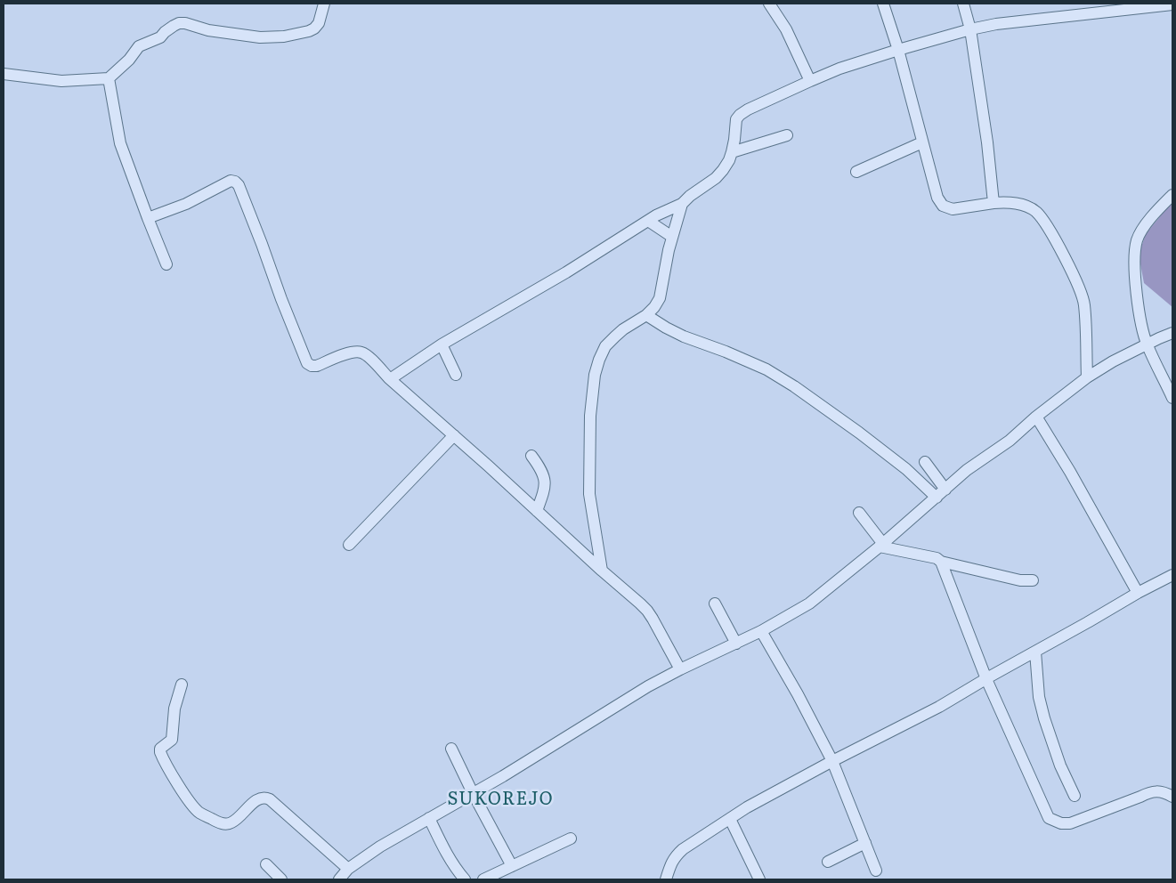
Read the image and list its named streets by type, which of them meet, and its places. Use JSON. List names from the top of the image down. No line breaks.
{"districts":["SUKOREJO"]}
